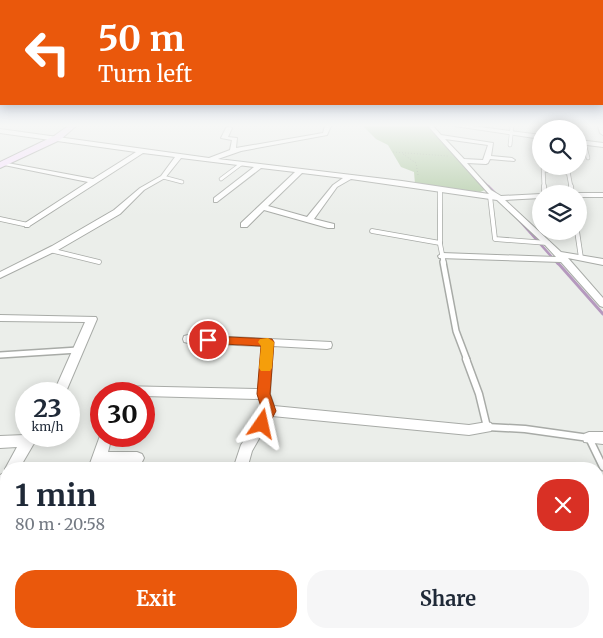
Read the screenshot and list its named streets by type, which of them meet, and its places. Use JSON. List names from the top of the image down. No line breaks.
{"page":{"turn":["50 m","Turn left"],"speed":"23 km/h","limit":"30","heading":["1 min","80 m · 20:58"],"buttons":["Exit","Share"]}}
